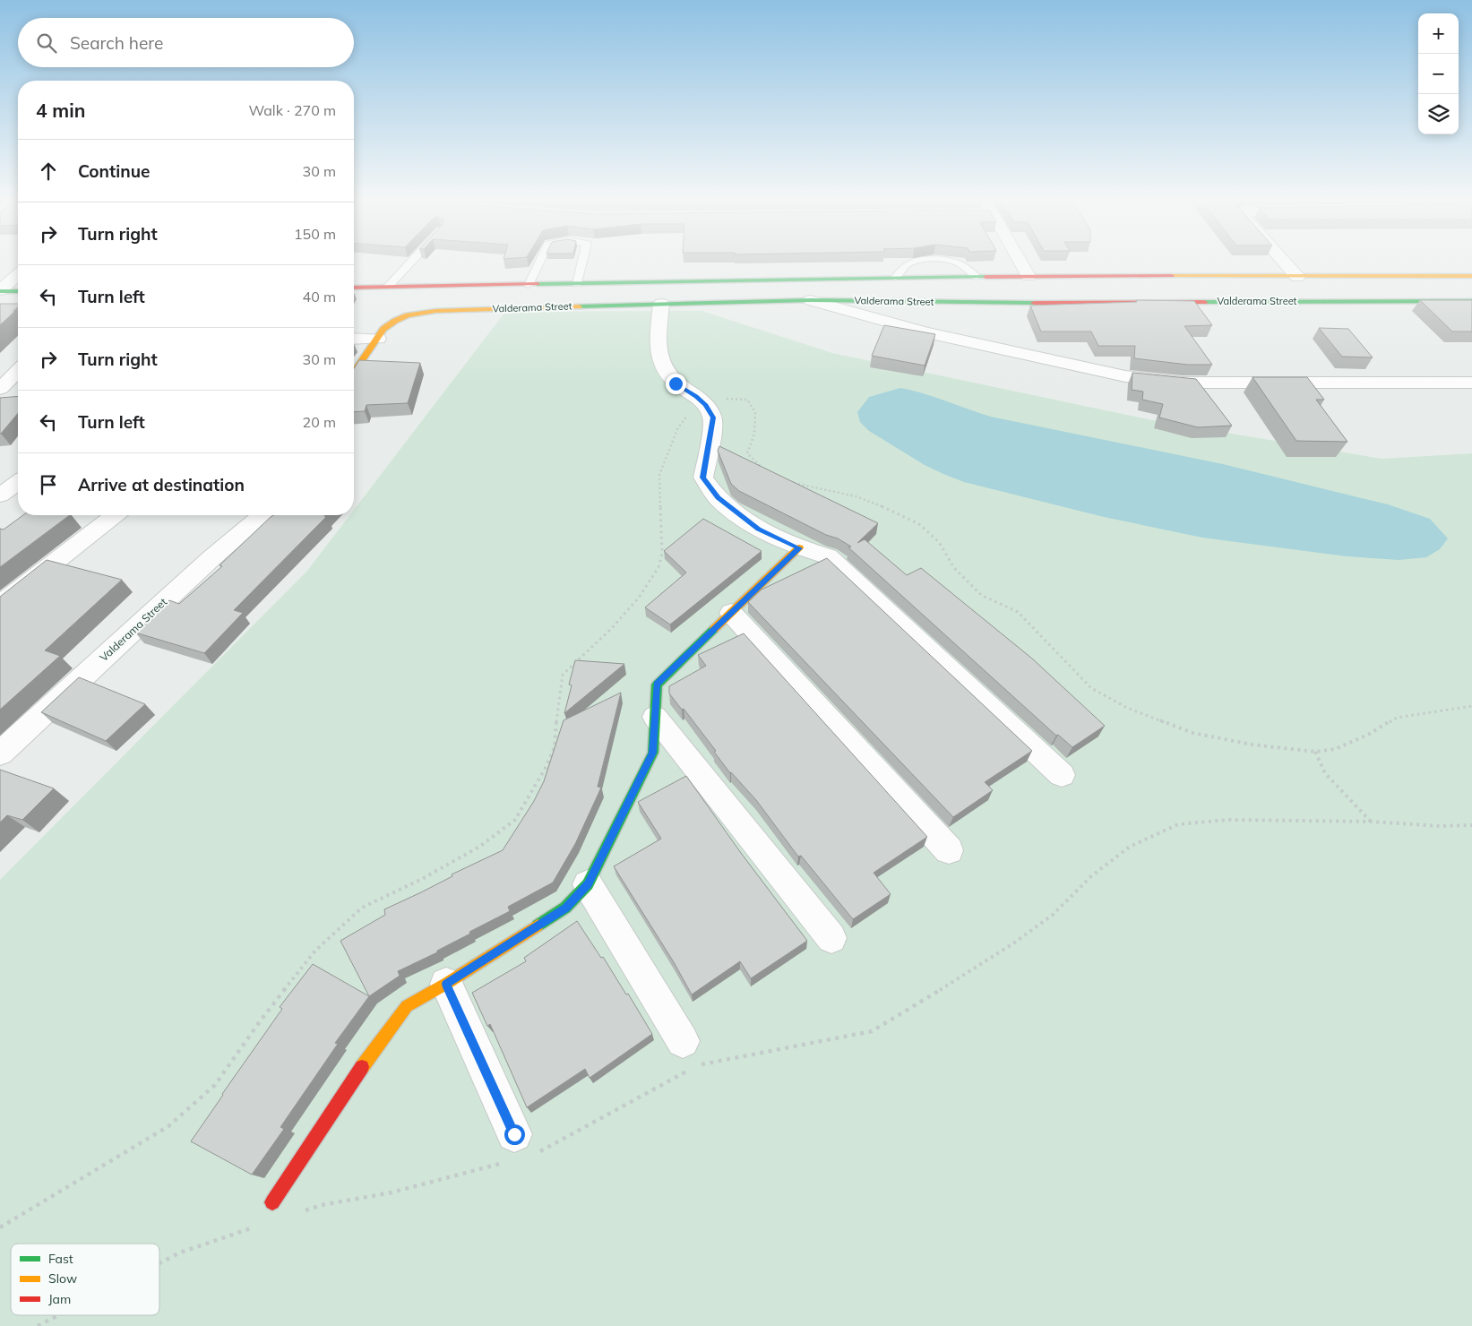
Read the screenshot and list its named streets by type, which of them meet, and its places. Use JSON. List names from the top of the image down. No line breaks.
{"streets":{"street":["Valderama Street"]},"legend":["Fast","Slow","Jam"],"page":{"map_buttons":["+","−"],"search":"Search here","heading":["4 min","Walk · 270 m"],"list":[["Continue","30 m"],["Turn right","150 m"],["Turn left","40 m"],["Turn right","30 m"],["Turn left","20 m"],"Arrive at destination"]}}
